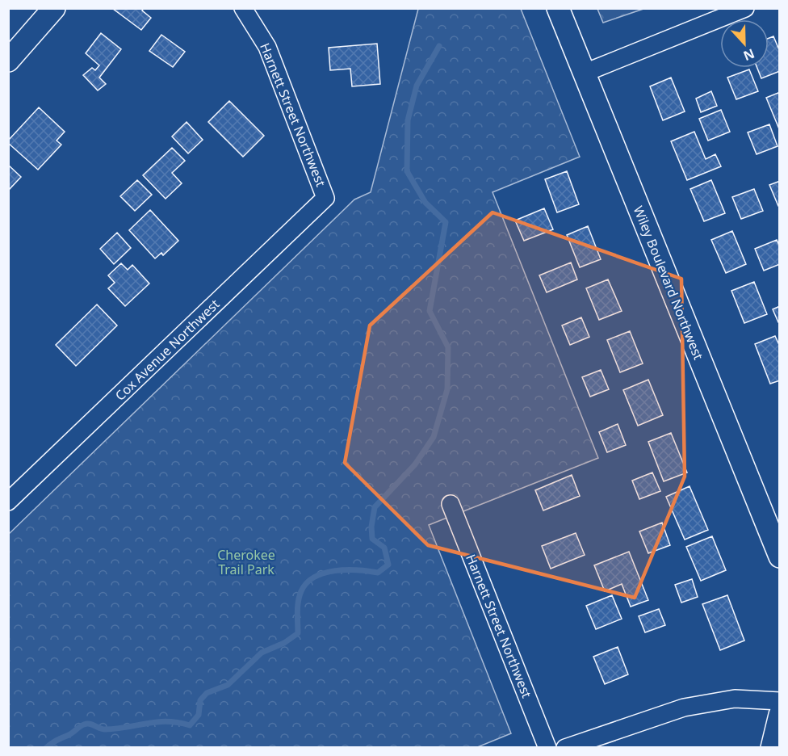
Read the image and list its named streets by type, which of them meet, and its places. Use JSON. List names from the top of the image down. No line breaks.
{"streets":{"street":["Harnett Street Northwest","Wiley Boulevard Northwest","Cox Avenue Northwest"]},"crossings":[["Harnett Street Northwest","Cox Avenue Northwest"]],"parks":["Cherokee Trail Park"],"north":"bottom"}
